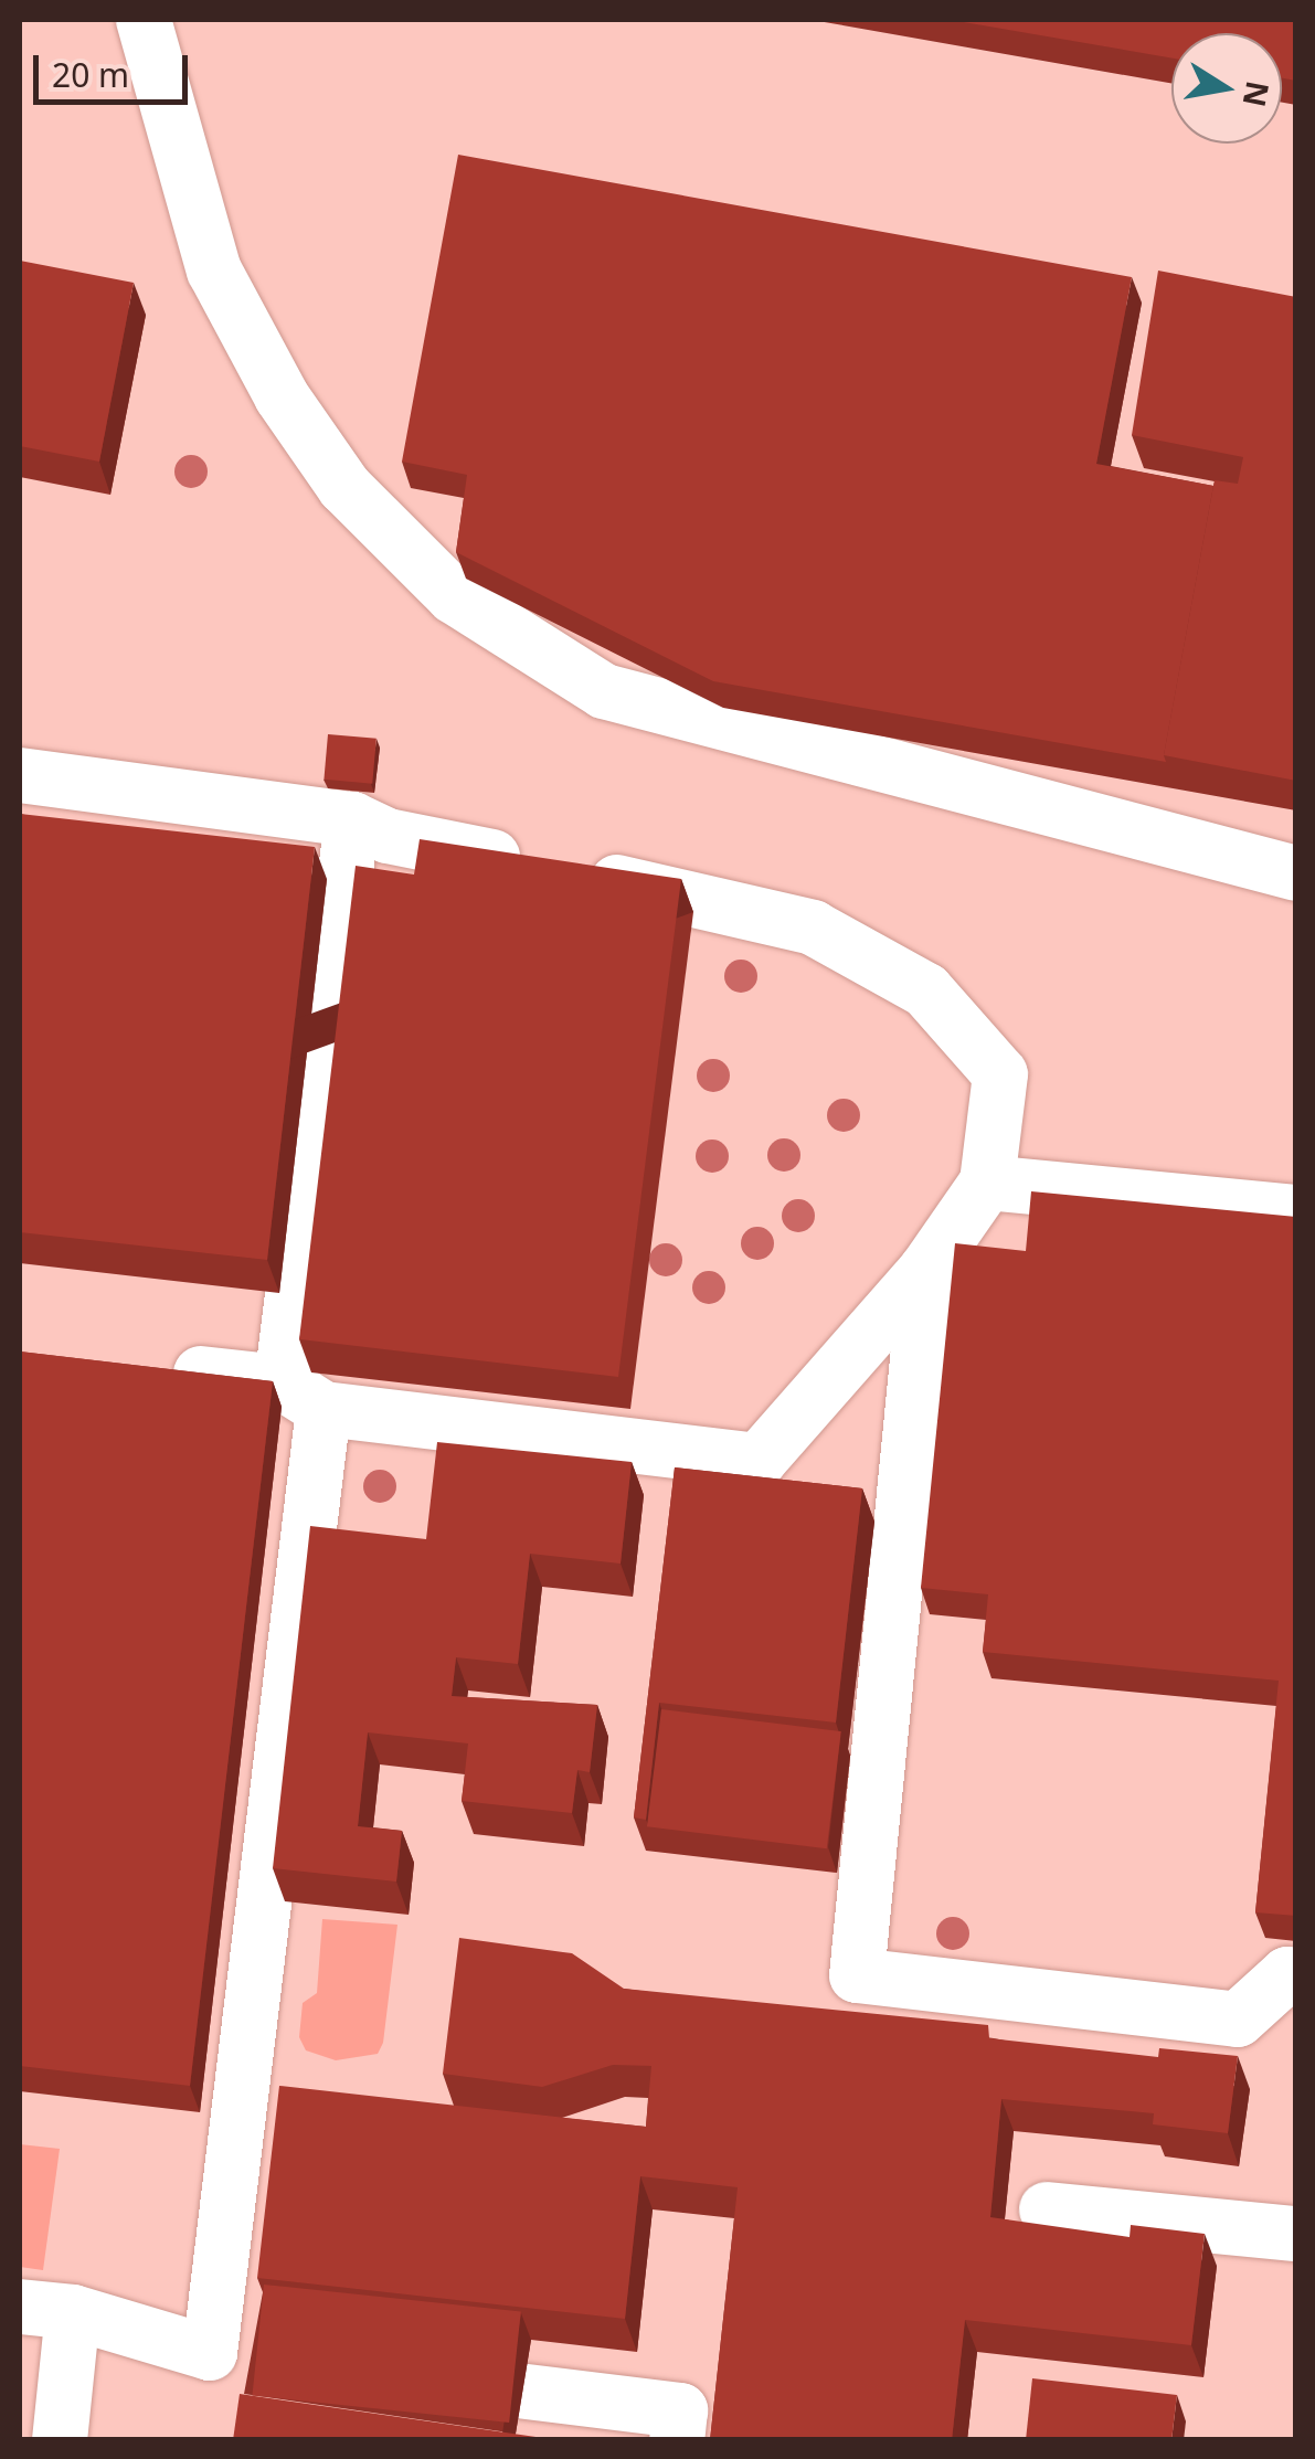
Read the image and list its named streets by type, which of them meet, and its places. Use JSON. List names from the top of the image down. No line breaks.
{"scale_bar":"20 m","north":"right"}
